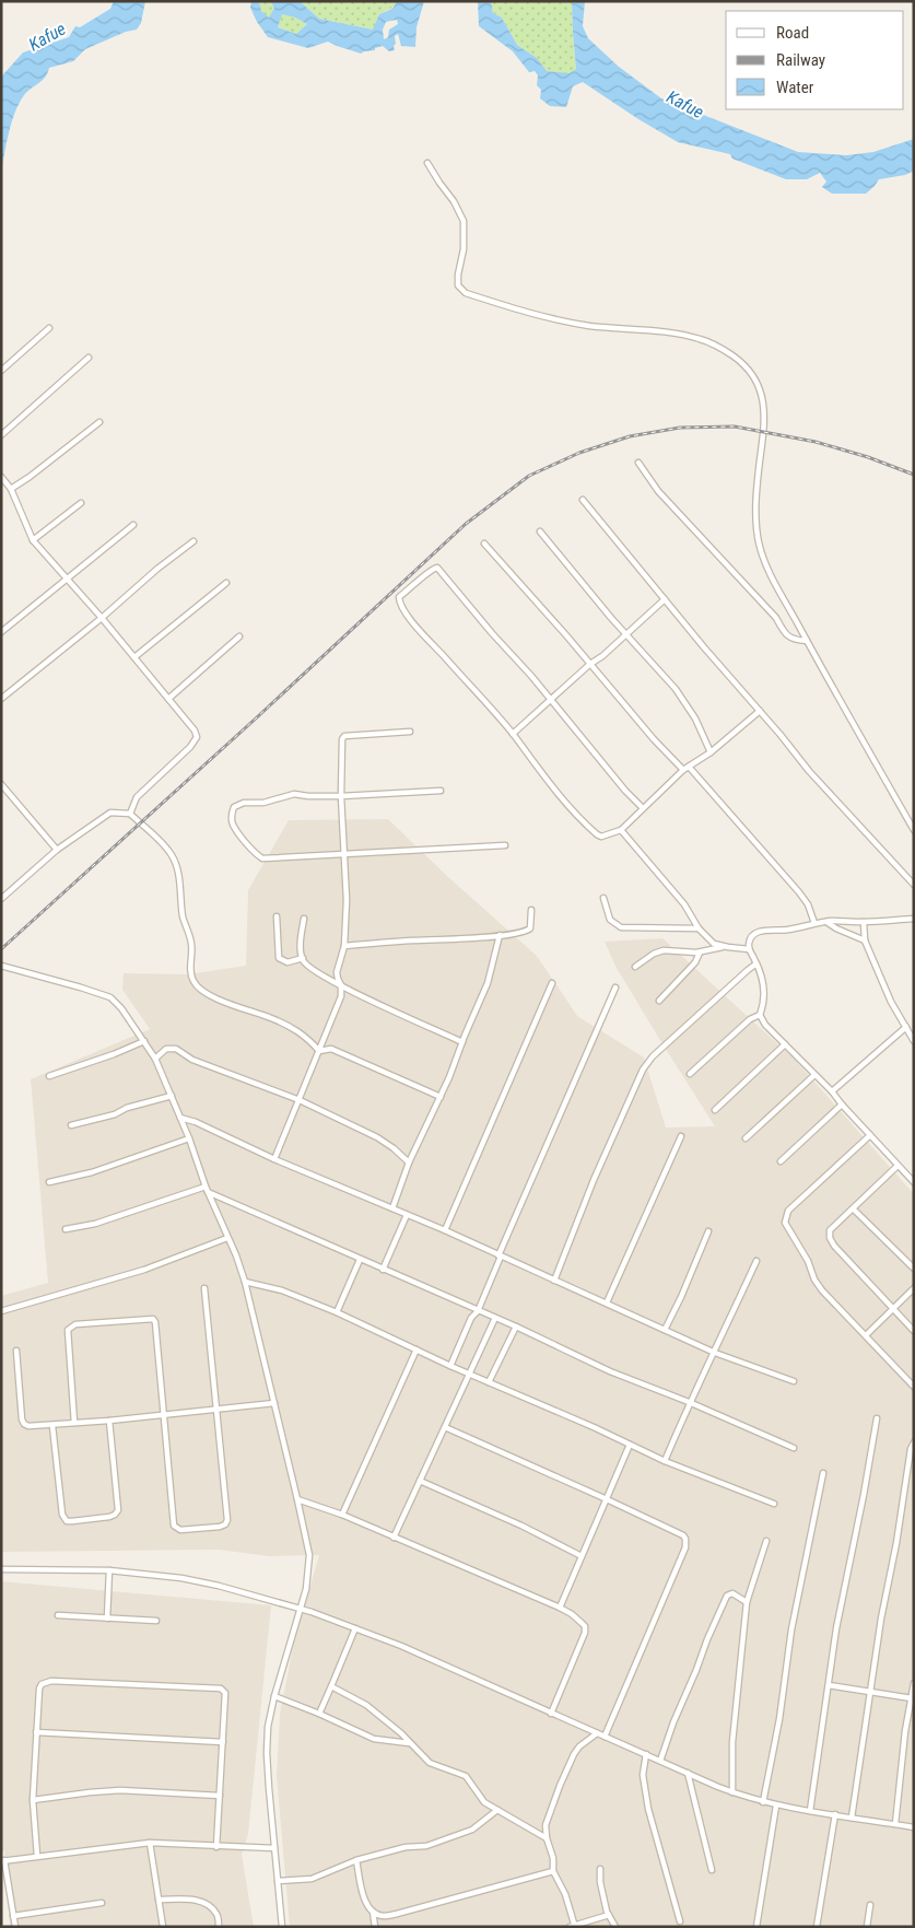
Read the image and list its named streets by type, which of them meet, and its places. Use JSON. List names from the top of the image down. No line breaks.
{"water":["Kafue"],"legend":["Road","Railway","Water"]}
